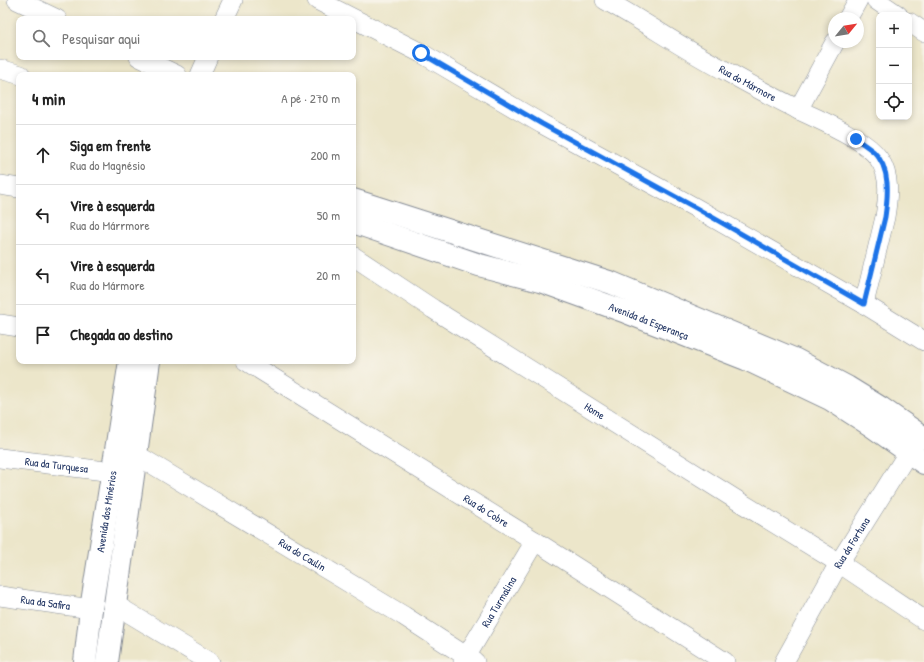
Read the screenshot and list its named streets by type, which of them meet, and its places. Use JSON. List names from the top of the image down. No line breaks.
{"streets":{"street":["Rua do Mármore","Avenida da Esperança","Home","Rua da Turquesa","Avenida dos Minérios","Rua do Cobre","Rua da Fortuna","Rua do Caulin","Rua Turmalina","Rua da Safira"]},"crossings":[["Avenida da Esperança","Rua da Fortuna"],["Home","Rua da Fortuna"],["Rua da Turquesa","Avenida dos Minérios"],["Avenida dos Minérios","Rua do Caulin"],["Avenida dos Minérios","Rua da Safira"],["Rua do Cobre","Rua Turmalina"],["Rua do Caulin","Rua Turmalina"]],"north":"top right","page":{"map_buttons":["+","−"],"search":"Pesquisar aqui","heading":["4 min","A pé · 270 m"],"list":[["Siga em frente","Rua do Magnésio","200 m"],["Vire à esquerda","Rua do Márrmore","50 m"],["Vire à esquerda","Rua do Mármore","20 m"],"Chegada ao destino"]}}
